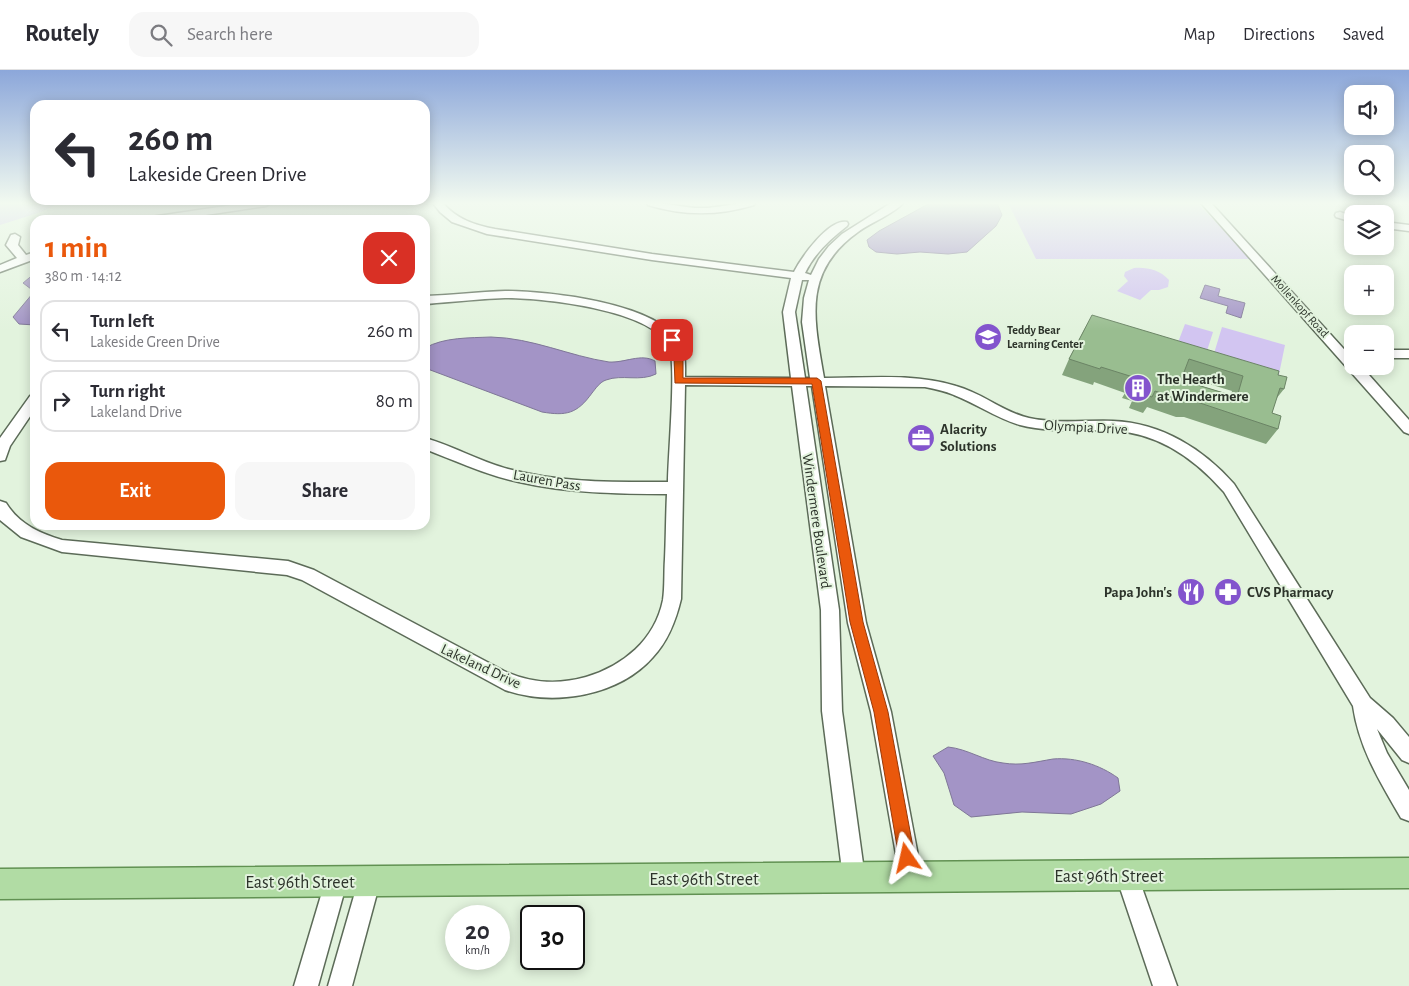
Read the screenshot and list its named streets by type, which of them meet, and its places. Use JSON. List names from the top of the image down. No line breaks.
{"streets":{"main road":["East 96th Street"],"street":["Mollenkopf Road","Olympia Drive","Lauren Pass","Windermere Boulevard","Lakeland Drive"]},"crossings":[["Olympia Drive","Windermere Boulevard"],["Olympia Drive","Lakeland Drive"],["Lauren Pass","Lakeland Drive"],["Windermere Boulevard","East 96th Street"]],"places":{"school or university":["Teddy Bear Learning Center"],"building":["The Hearth at Windermere"],"office":["Alacrity Solutions"],"restaurant":["Papa John's"],"pharmacy":["CVS Pharmacy"]},"page":{"header":"Routely","search":"Search here","nav":["Map","Directions","Saved"],"map_buttons":["+","−"],"turn":["260 m","Lakeside Green Drive"],"heading":["1 min","380 m · 14:12"],"list":[{"name":"Turn left","note":"Lakeside Green Drive","value":"260 m"},{"name":"Turn right","note":"Lakeland Drive","value":"80 m"}],"buttons":["Exit","Share"],"speed":"20 km/h","limit":"30"}}
